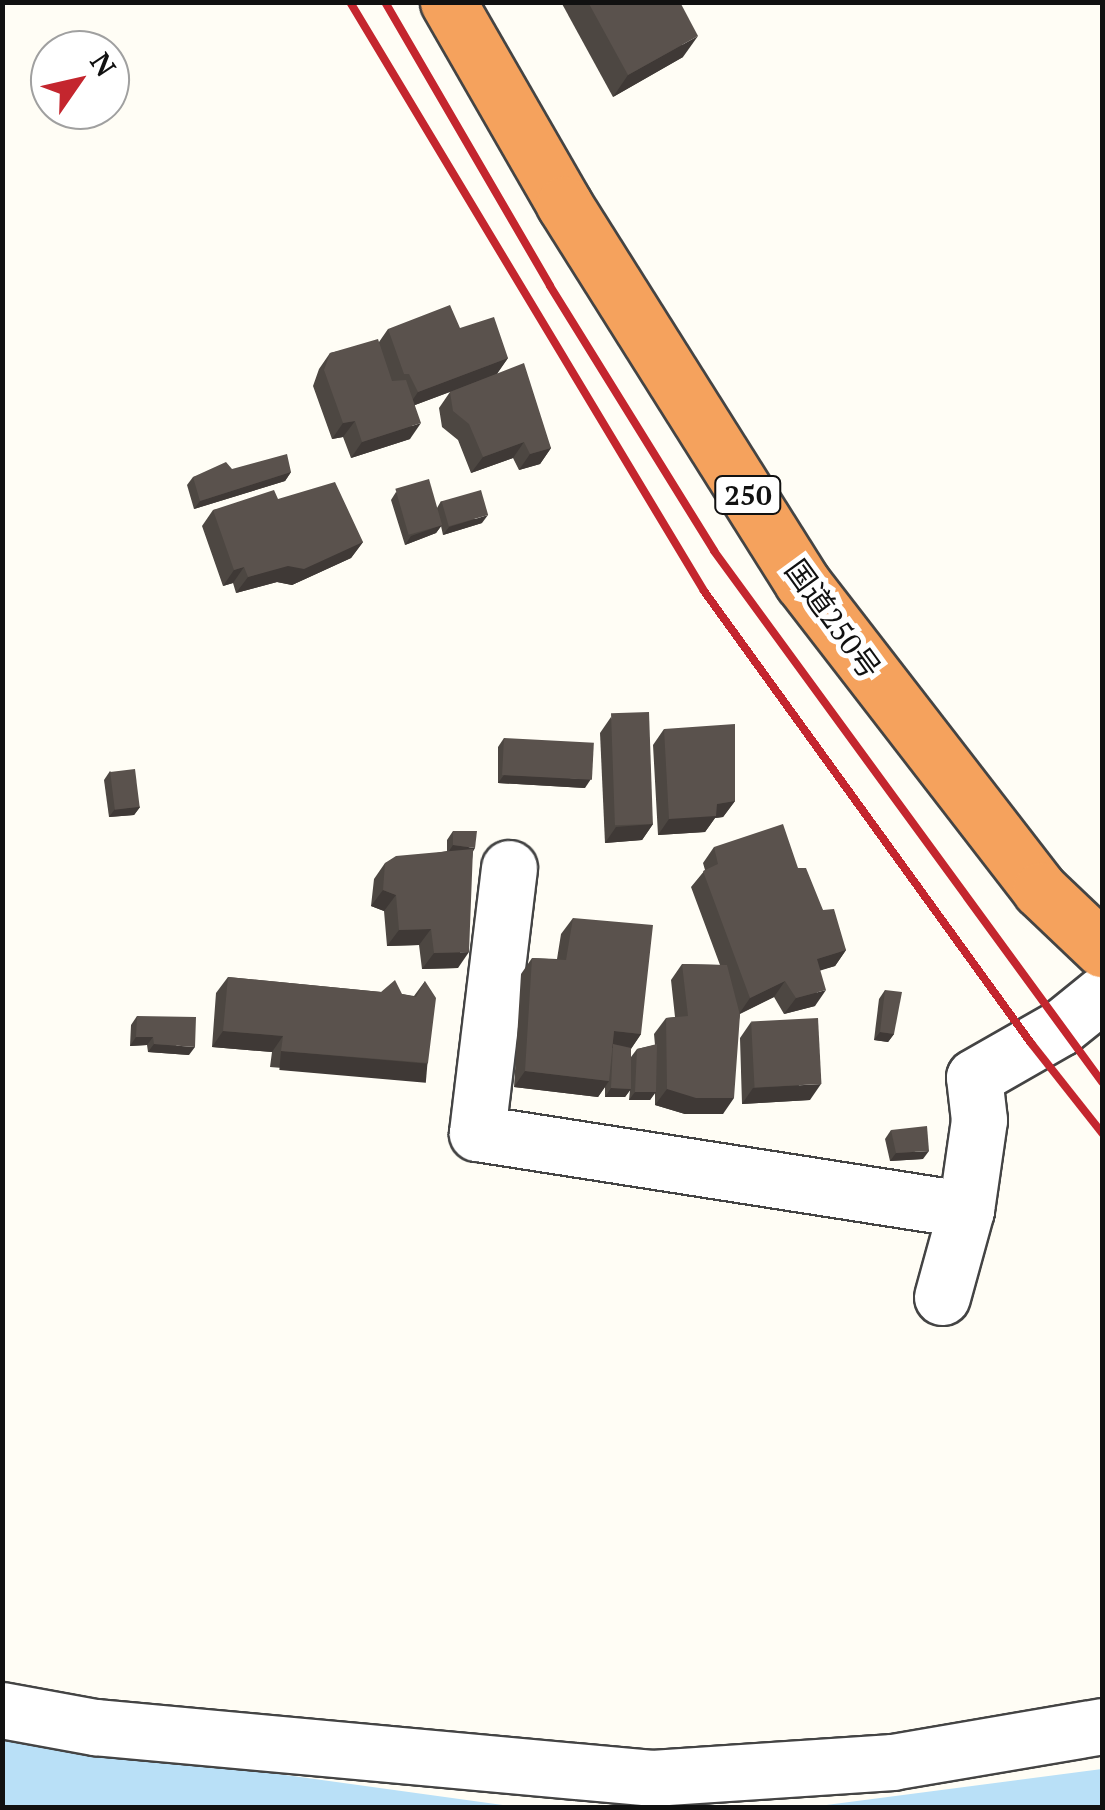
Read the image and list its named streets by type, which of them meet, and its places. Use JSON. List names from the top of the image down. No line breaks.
{"streets":{"highway":["250","国道250号"]},"north":"top right"}
